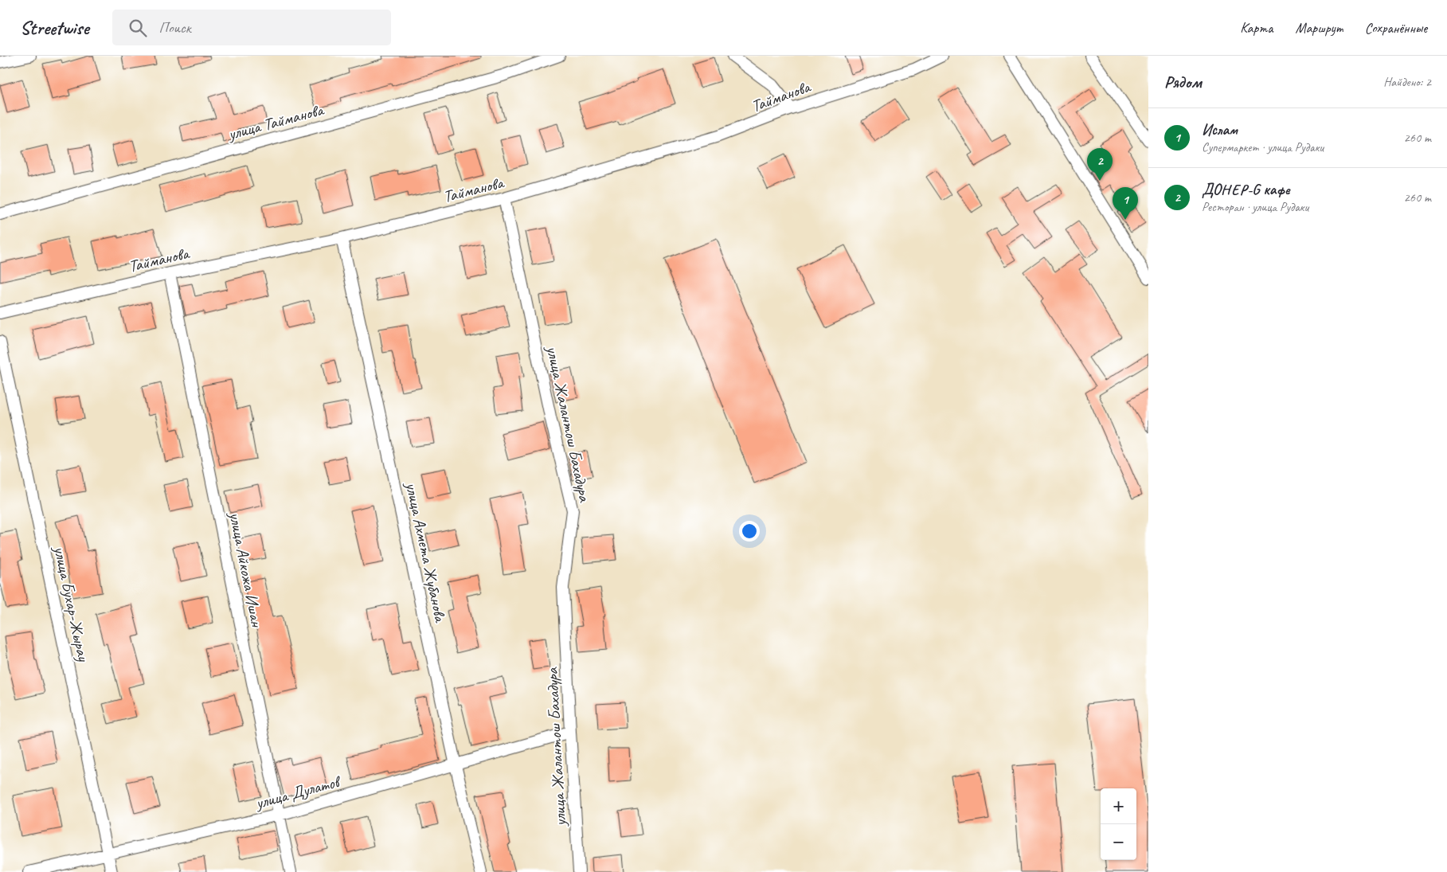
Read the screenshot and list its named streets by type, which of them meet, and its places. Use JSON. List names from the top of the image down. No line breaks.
{"streets":{"street":["Тайманова","улица Тайманова","улица Жалантош Бахадура","улица Ахмета Жубанова","улица Айкожа Ишан","улица Бухар-Жырау","улица Дулатов"]},"crossings":[["Тайманова","улица Жалантош Бахадура"],["Тайманова","улица Ахмета Жубанова"],["Тайманова","улица Айкожа Ишан"],["улица Жалантош Бахадура","улица Дулатов"],["улица Ахмета Жубанова","улица Дулатов"],["улица Айкожа Ишан","улица Дулатов"],["улица Бухар-Жырау","улица Дулатов"]],"page":{"header":"Streetwise","search":"Поиск","nav":["Карта","Маршрут","Сохранённые"],"heading":["Рядом","Найдено: 2"],"list":[{"mark":"1","name":"Ислам","note":"Супермаркет · улица Рудаки","value":"260 m"},{"mark":"2","name":"ДОНЕР-G кафе","note":"Ресторан · улица Рудаки","value":"260 m"}],"pins":["2","1"],"map_buttons":["+","−"]}}
